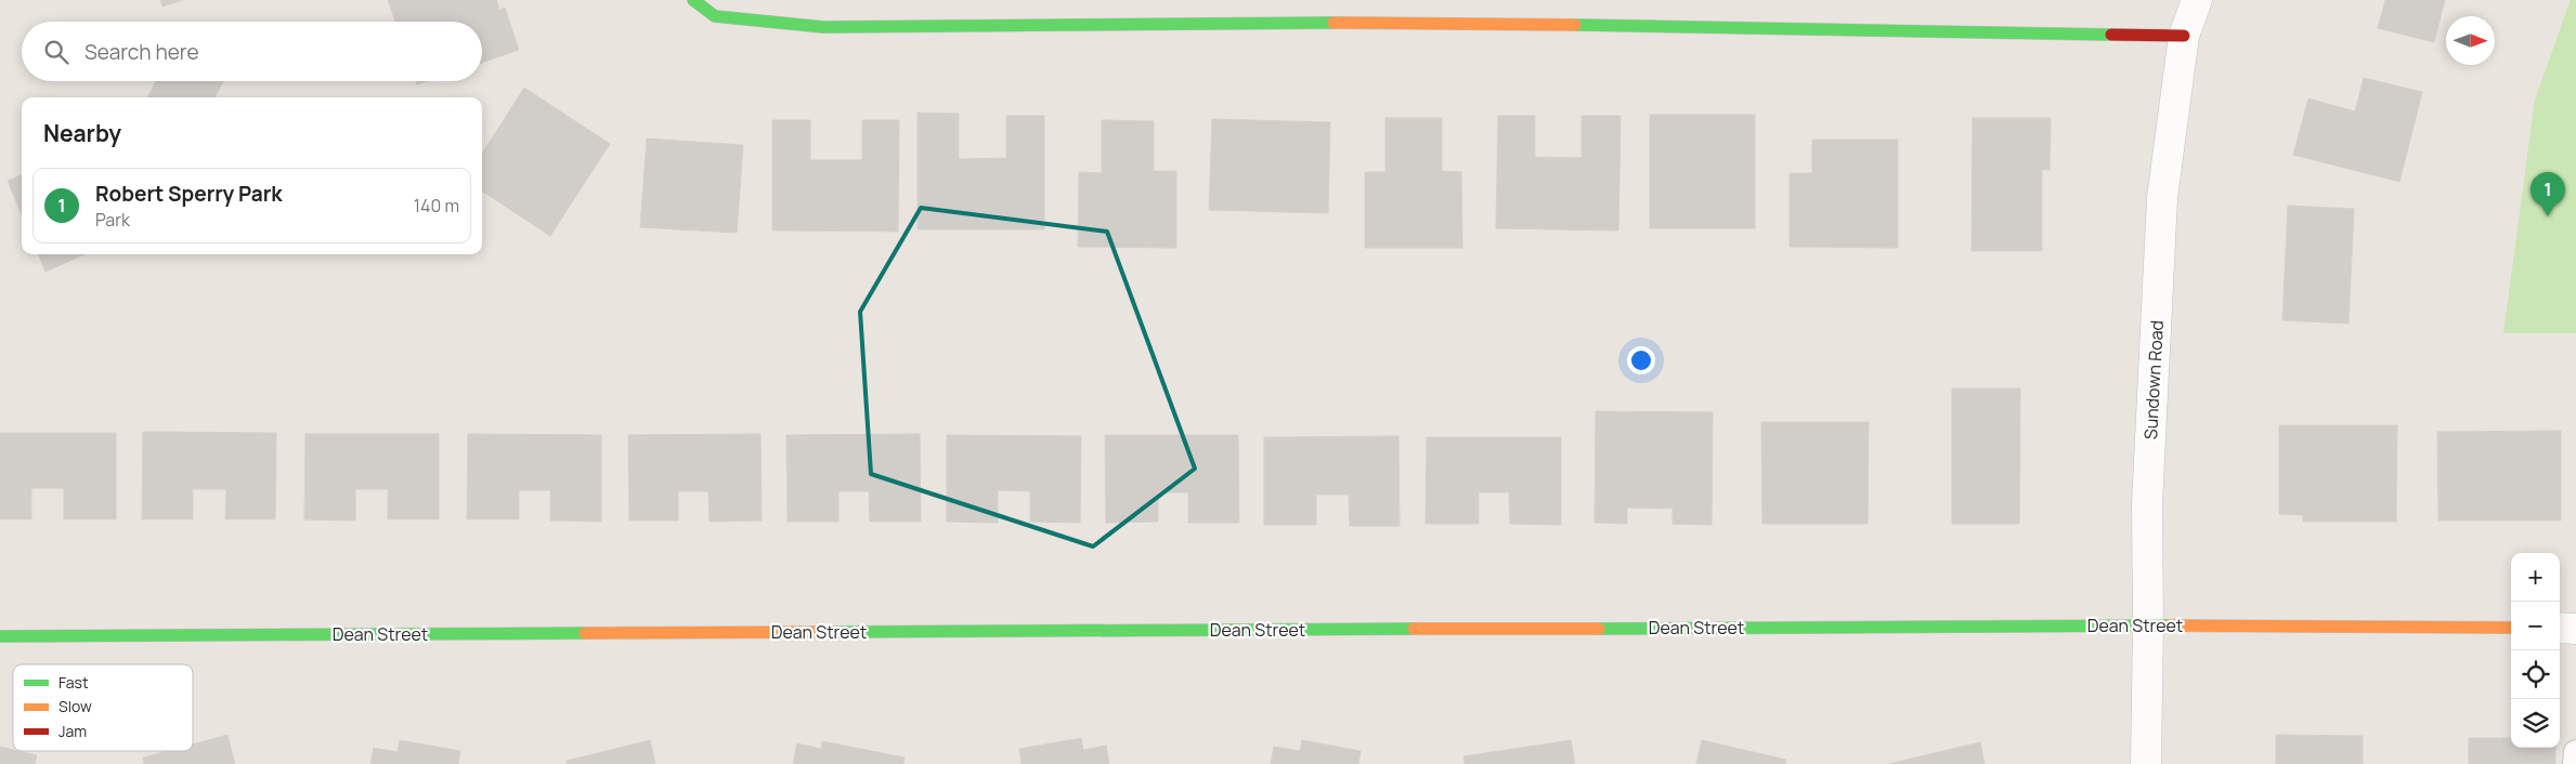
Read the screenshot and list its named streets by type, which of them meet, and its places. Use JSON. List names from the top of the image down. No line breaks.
{"streets":{"street":["Sundown Road","Dean Street"]},"crossings":[["Sundown Road","Dean Street"]],"legend":["Fast","Slow","Jam"],"north":"right","page":{"search":"Search here","heading":"Nearby","list":[{"mark":"1","name":"Robert Sperry Park","note":"Park","value":"140 m"}],"pins":"1","map_buttons":["+","−"]}}
